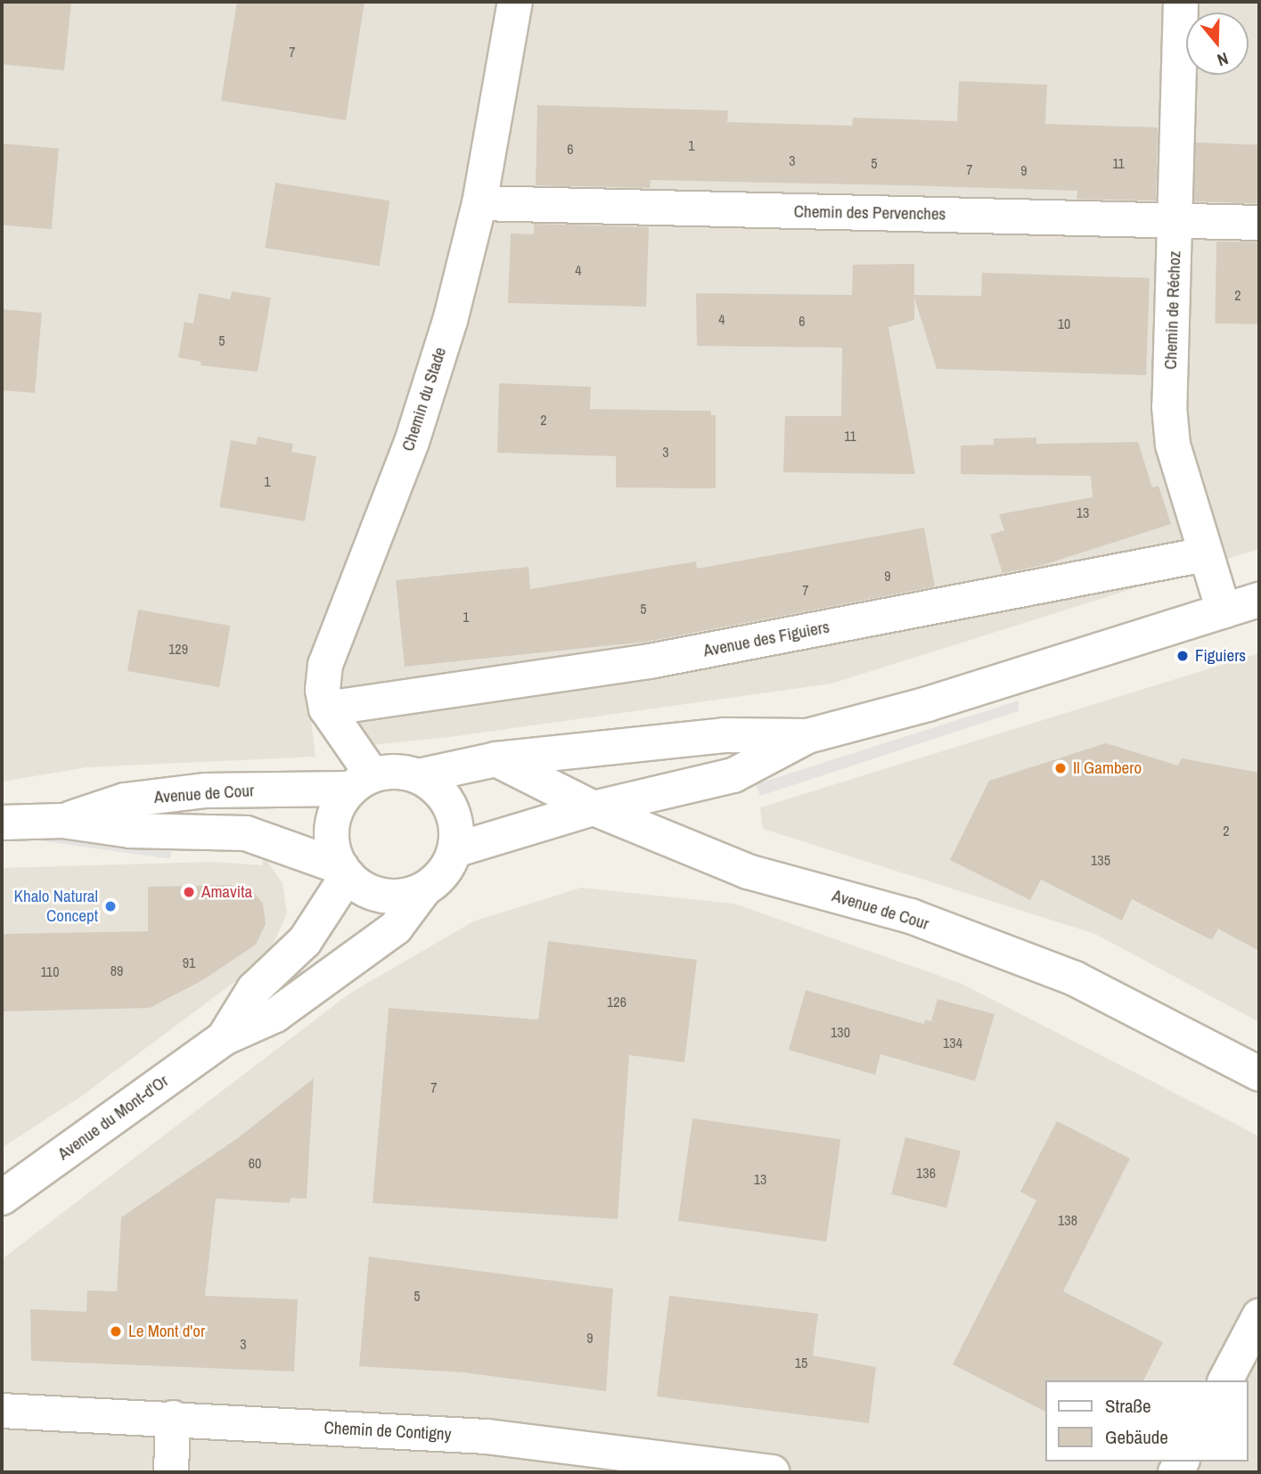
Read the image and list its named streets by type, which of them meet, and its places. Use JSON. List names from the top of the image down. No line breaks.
{"streets":{"street":["Chemin des Pervenches","Chemin de Réchoz","Chemin du Stade","Avenue des Figuiers","Avenue de Cour","Avenue du Mont-d'Or","Chemin de Contigny"]},"crossings":[["Chemin des Pervenches","Chemin de Réchoz"],["Chemin des Pervenches","Chemin du Stade"],["Chemin de Réchoz","Avenue des Figuiers"],["Chemin du Stade","Avenue des Figuiers"],["Avenue de Cour","Avenue du Mont-d'Or"]],"places":["Figuiers","Il Gambero","Amavita","Khalo Natural Concept","Le Mont d'or"],"house_numbers":["7","1","6","3","5","11","7","9","4","2","4","6","10","5","2","11","3","1","13","9","7","5","1","129","2","135","91","89","110","126","130","134","7","60","136","13","138","5","9","3","15"],"legend":["Straße","Gebäude"],"north":"bottom"}
